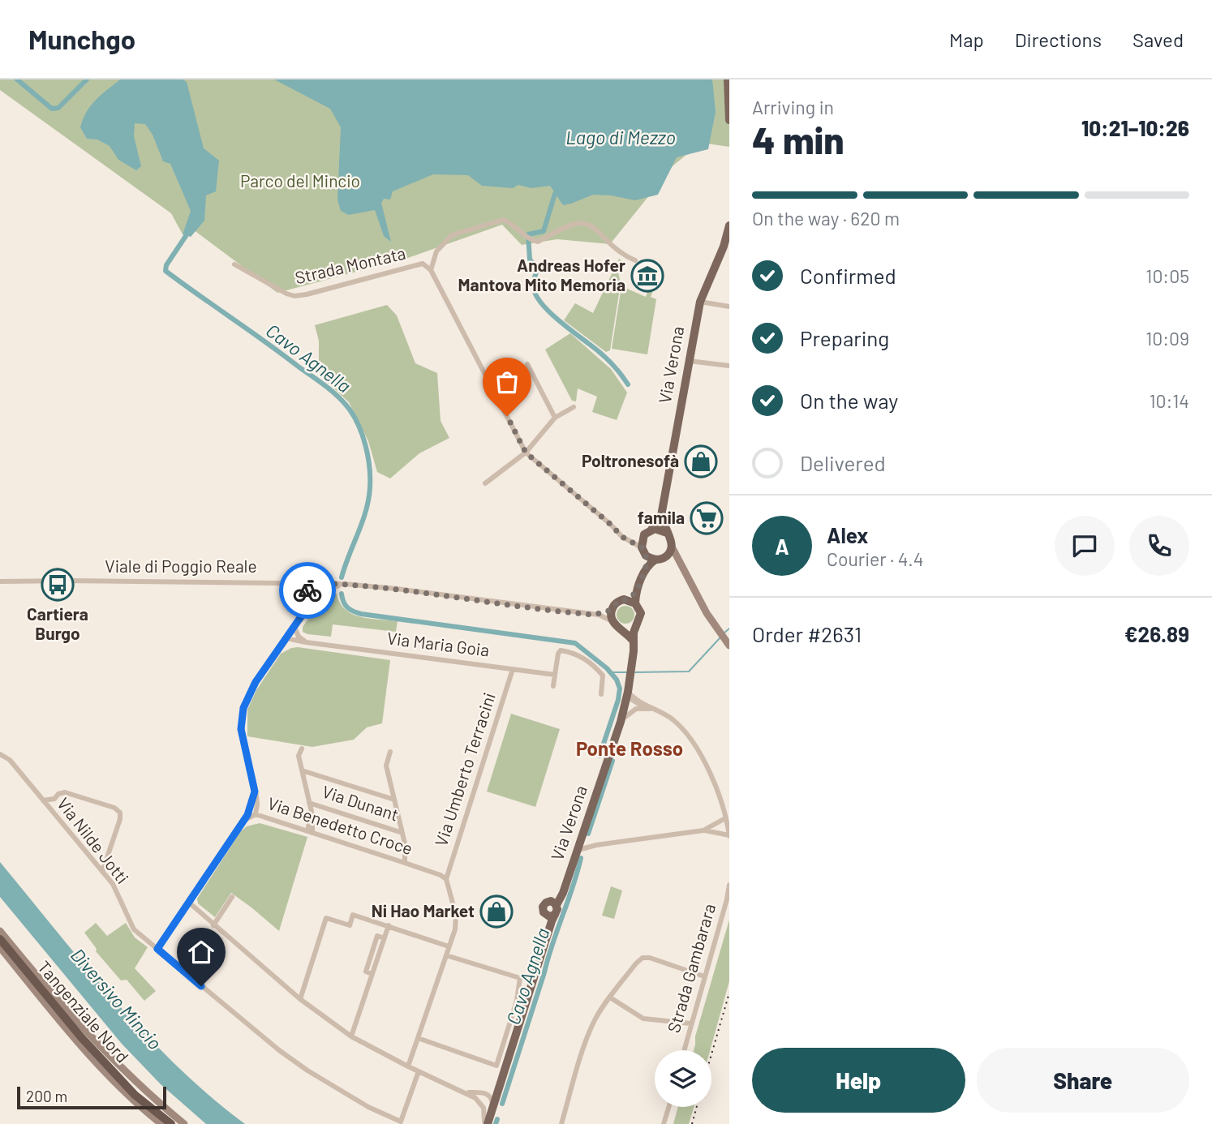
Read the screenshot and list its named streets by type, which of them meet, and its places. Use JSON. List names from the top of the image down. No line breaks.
{"streets":{"highway":["Tangenziale Nord"],"main road":["Via Verona"],"street":["Strada Montata","Viale di Poggio Reale","Via Maria Goia","Via Umberto Terracini","Via Dunant","Via Benedetto Croce","Via Nilde Jotti","Strada Gambarara"]},"crossings":[["Via Verona","Viale di Poggio Reale"],["Via Maria Goia","Via Umberto Terracini"],["Via Umberto Terracini","Via Benedetto Croce"]],"districts":["Ponte Rosso"],"water":["Lago di Mezzo","Cavo Agnella","Diversivo Mincio"],"parks":["Parco del Mincio"],"places":{"museum":["Andreas Hofer Mantova Mito Memoria"],"shop":["Poltronesofà","Ni Hao Market"],"supermarket":["famila"],"bus stop":["Cartiera Burgo"]},"scale_bar":"200 m","page":{"header":"Munchgo","nav":["Map","Directions","Saved"],"heading":["4 min","Arriving in","10:21–10:26"],"panel":["Alex","Courier · 4.4","Order #2631","€26.89"],"bar":"On the way · 620 m","list":[["Confirmed","10:05"],["Preparing","10:09"],["On the way","10:14"],"Delivered"],"round":"A","buttons":["Help","Share"],"scale":"200 m"}}
